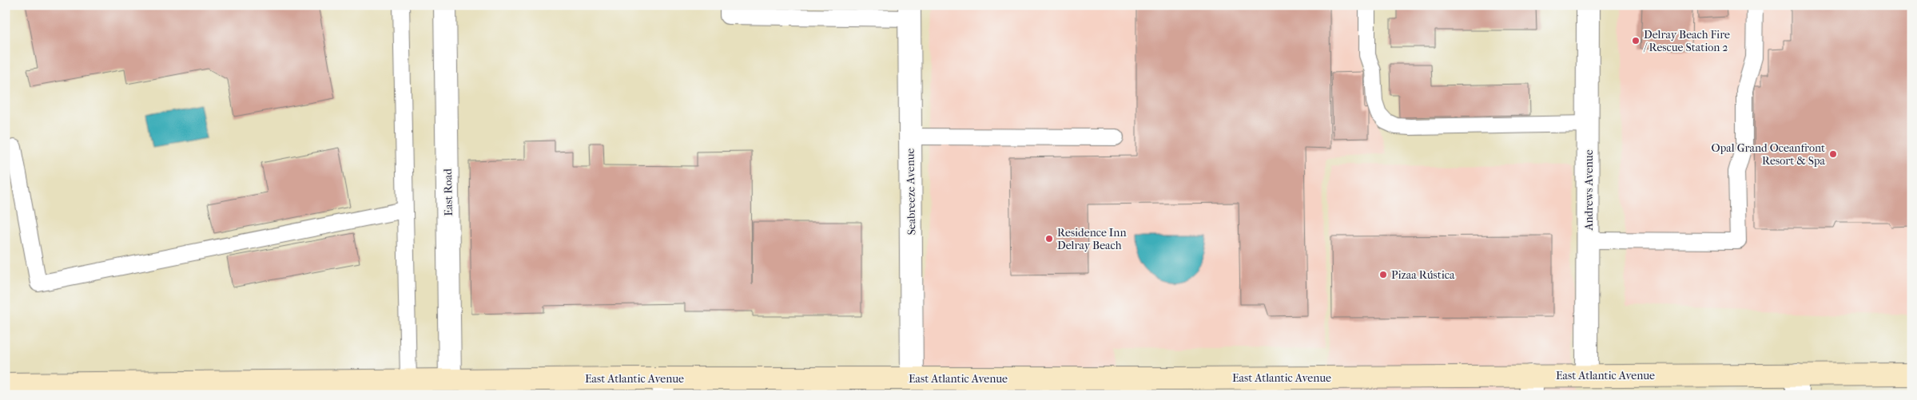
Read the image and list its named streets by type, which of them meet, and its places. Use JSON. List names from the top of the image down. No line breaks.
{"streets":{"main road":["East Atlantic Avenue"],"street":["Andrews Avenue","Seabreeze Avenue","East Road"]},"crossings":[["Andrews Avenue","East Atlantic Avenue"],["Seabreeze Avenue","East Atlantic Avenue"],["East Road","East Atlantic Avenue"]],"places":["Delray Beach Fire / Rescue Station 2","Opal Grand Oceanfront Resort & Spa","Residence Inn Delray Beach","Pizaa Rústica"]}
